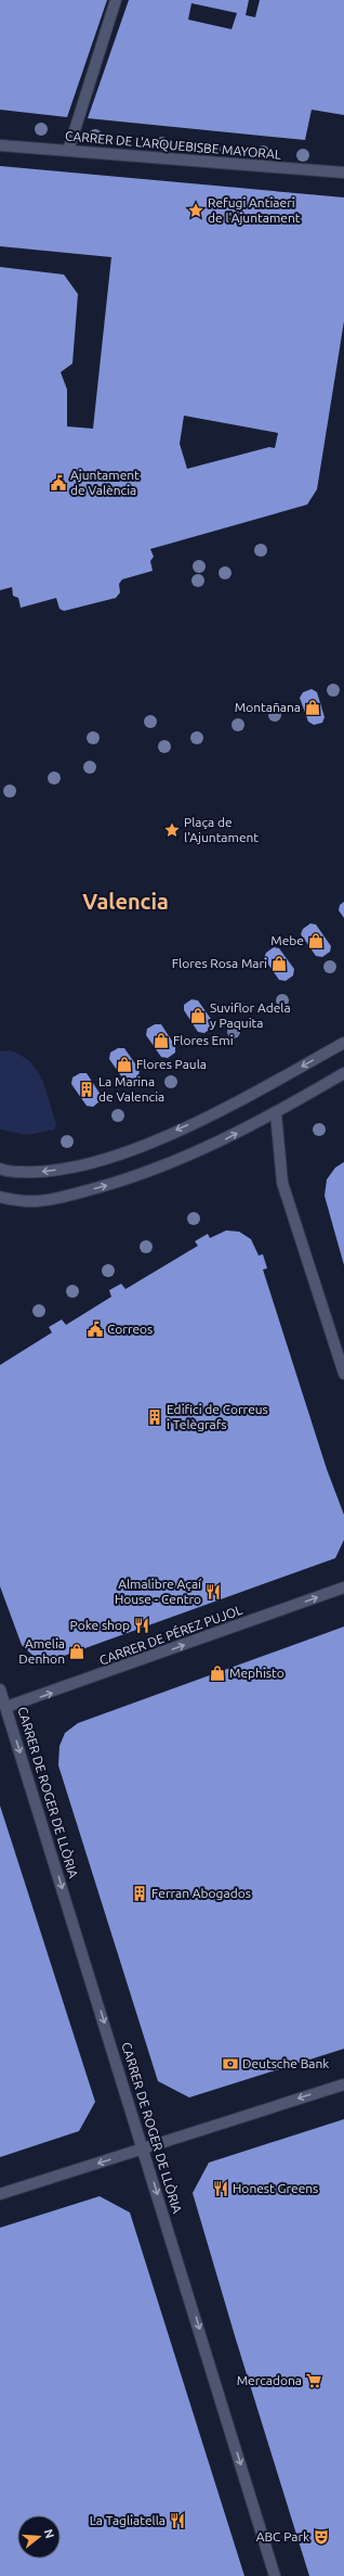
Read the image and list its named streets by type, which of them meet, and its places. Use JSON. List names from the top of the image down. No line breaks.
{"streets":{"street":["CARRER DE L'ARQUEBISBE MAYORAL","CARRER DE PÉREZ PUJOL","CARRER DE ROGER DE LLÒRIA"]},"crossings":[["CARRER DE PÉREZ PUJOL","CARRER DE ROGER DE LLÒRIA"]],"one_way":["CARRER DE PÉREZ PUJOL","CARRER DE ROGER DE LLÒRIA"],"districts":["Valencia"],"places":{"place":["Refugi Antiaeri de l'Ajuntament","Plaça de l'Ajuntament"],"public building":["Ajuntament de València","Correos"],"shop":["Montañana","Mebe","Flores Rosa Mari","Suviflor Adela y Paquita","Flores Emi","Flores Paula","Amelia Denhon","Mephisto"],"building":["La Marina de Valencia","Edifici de Correus i Telègrafs","Ferran Abogados"],"restaurant":["Almalibre Açaí House - Centro","Poke shop","Honest Greens","La Tagliatella"],"bank":["Deutsche Bank"],"supermarket":["Mercadona"],"theatre":["ABC Park"]},"north":"right"}
